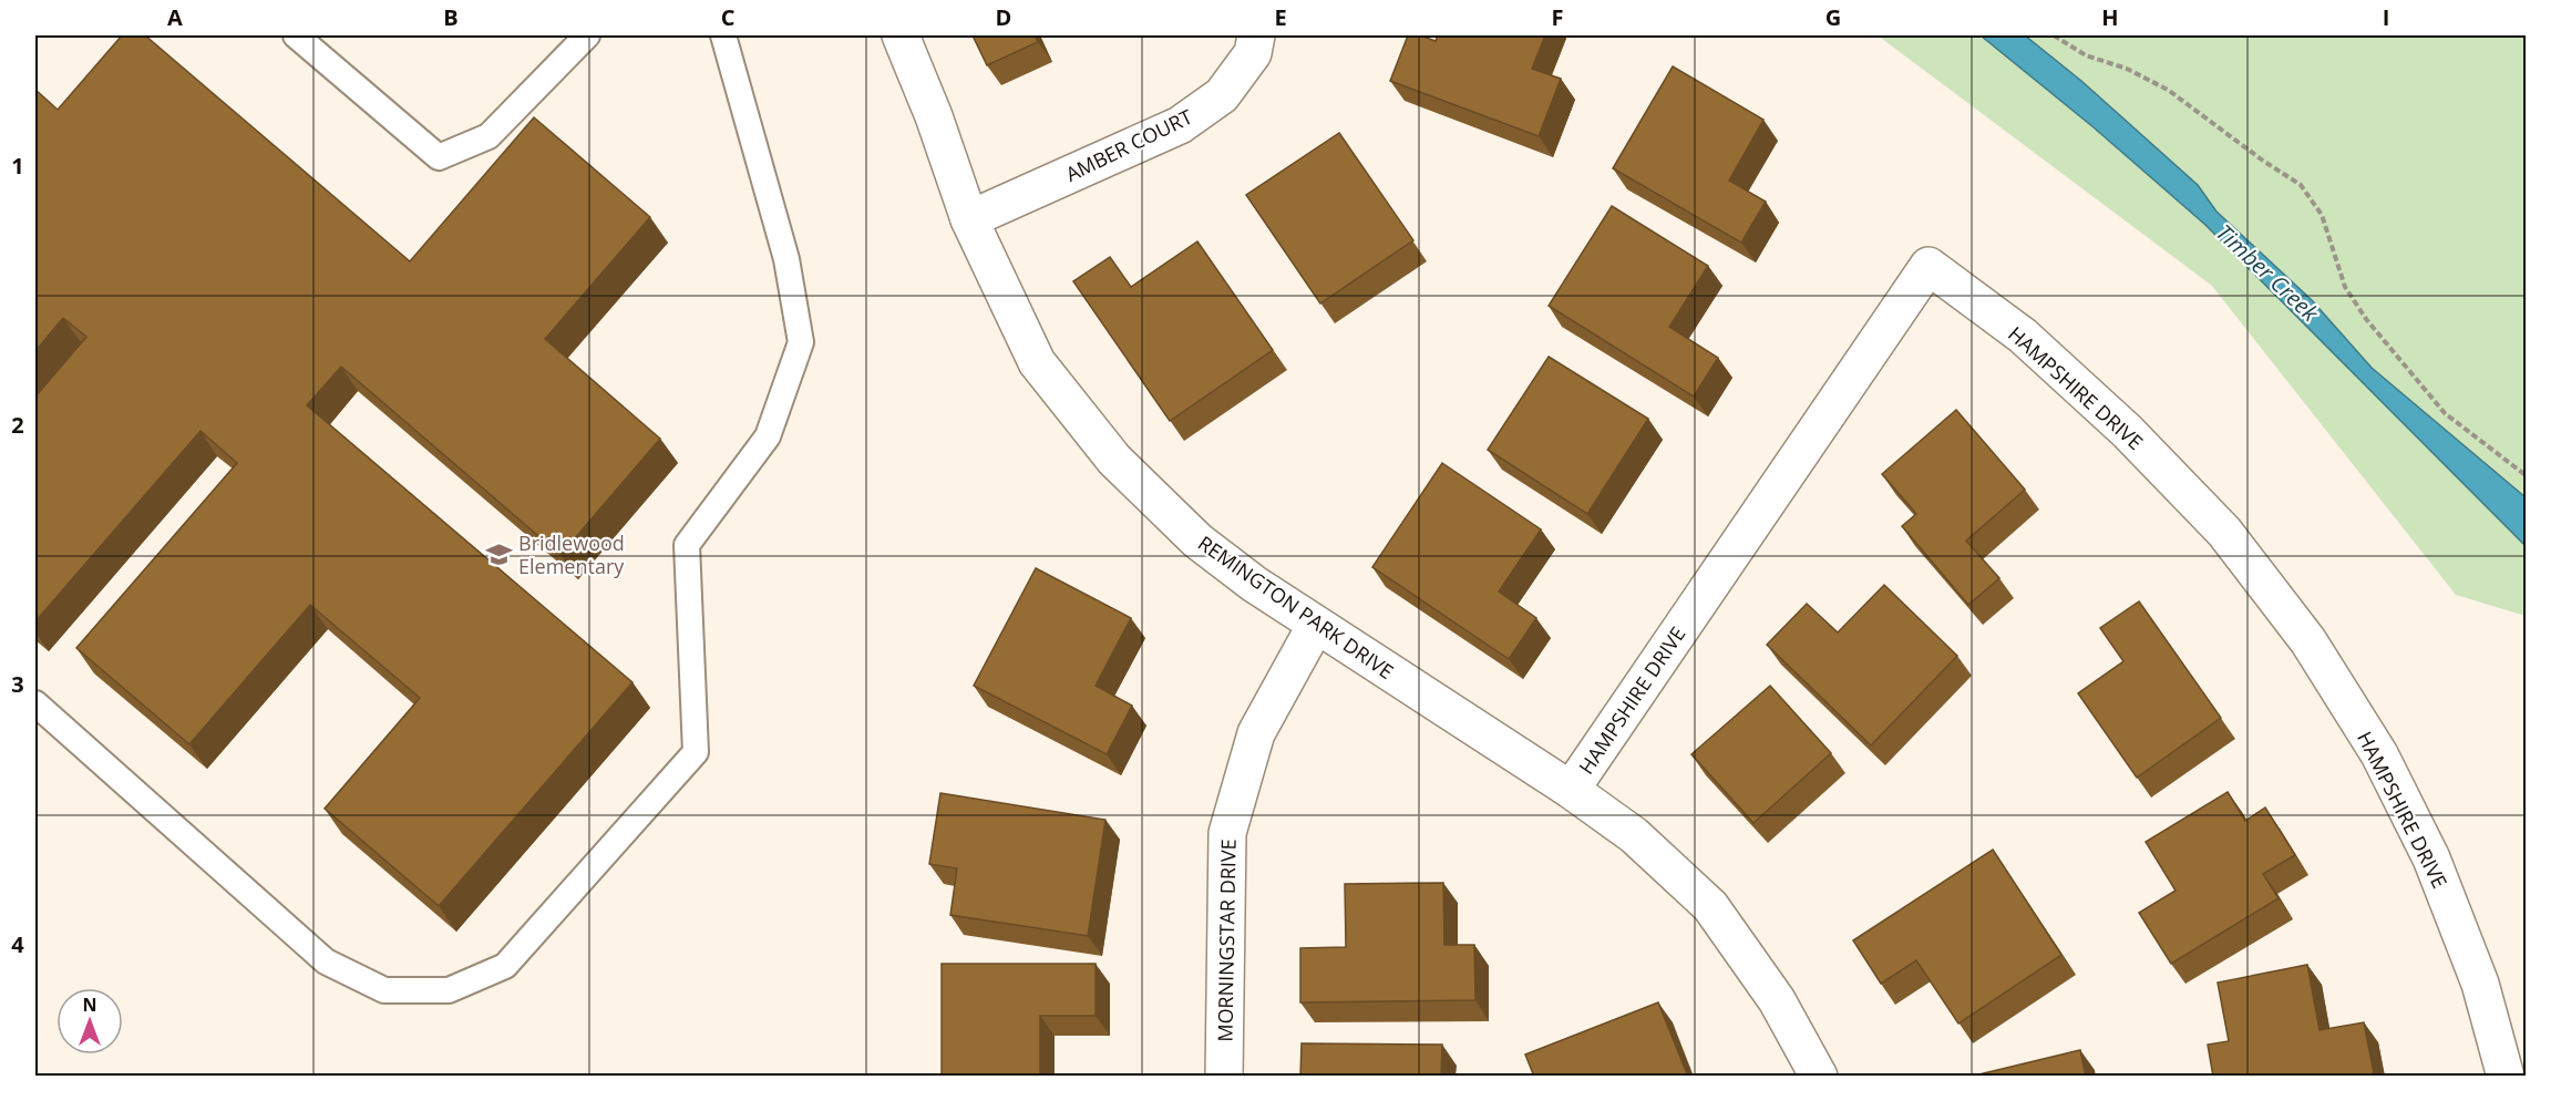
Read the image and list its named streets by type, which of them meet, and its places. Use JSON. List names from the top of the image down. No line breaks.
{"streets":{"street":["AMBER COURT","HAMPSHIRE DRIVE","REMINGTON PARK DRIVE","MORNINGSTAR DRIVE"]},"crossings":[["AMBER COURT","REMINGTON PARK DRIVE"],["HAMPSHIRE DRIVE","REMINGTON PARK DRIVE"],["REMINGTON PARK DRIVE","MORNINGSTAR DRIVE"]],"water":["Timber Creek"],"places":{"school or university":["Bridlewood Elementary"]},"north":"top","grid":{"columns":["A","B","C","D","E","F","G","H","I"],"rows":["1","2","3","4"]}}
